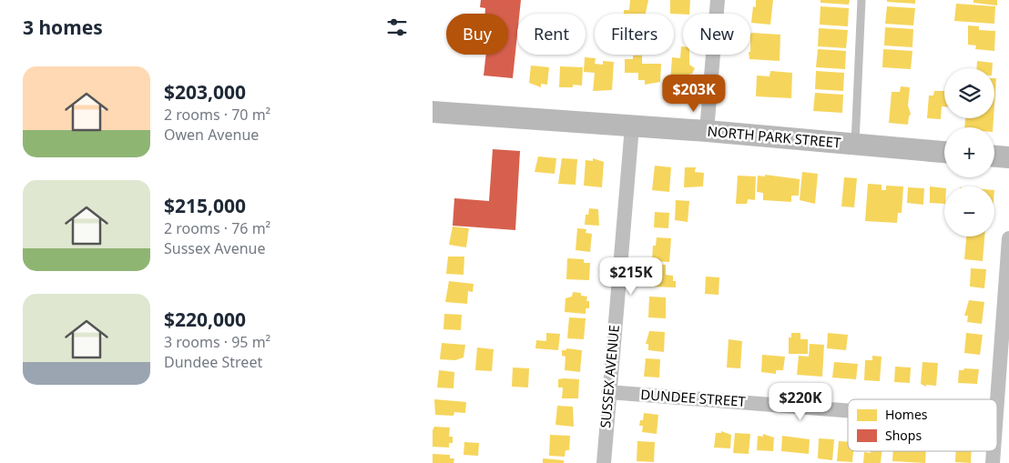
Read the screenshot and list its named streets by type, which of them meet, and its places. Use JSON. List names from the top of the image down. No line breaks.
{"streets":{"street":["NORTH PARK STREET","SUSSEX AVENUE","DUNDEE STREET"]},"crossings":[["NORTH PARK STREET","SUSSEX AVENUE"],["SUSSEX AVENUE","DUNDEE STREET"]],"legend":["Homes","Shops"],"page":{"heading":"3 homes","chip":["Buy","Rent","Filters","New"],"list":[{"name":"$203,000","note":"2 rooms · 70 m² · Owen Avenue"},{"name":"$215,000","note":"2 rooms · 76 m² · Sussex Avenue"},{"name":"$220,000","note":"3 rooms · 95 m² · Dundee Street"}],"map_buttons":["+","−"],"price":["$203K","$215K","$220K"]}}
